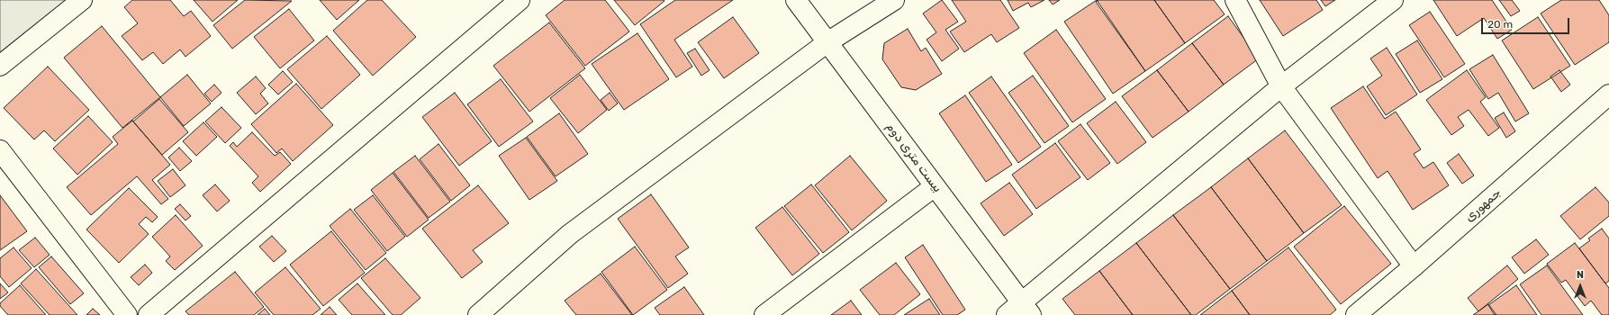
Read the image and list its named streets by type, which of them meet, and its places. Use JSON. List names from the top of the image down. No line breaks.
{"streets":{"street":["بیست متری دوم","جمهوری"]},"scale_bar":"20 m","north":"top"}
